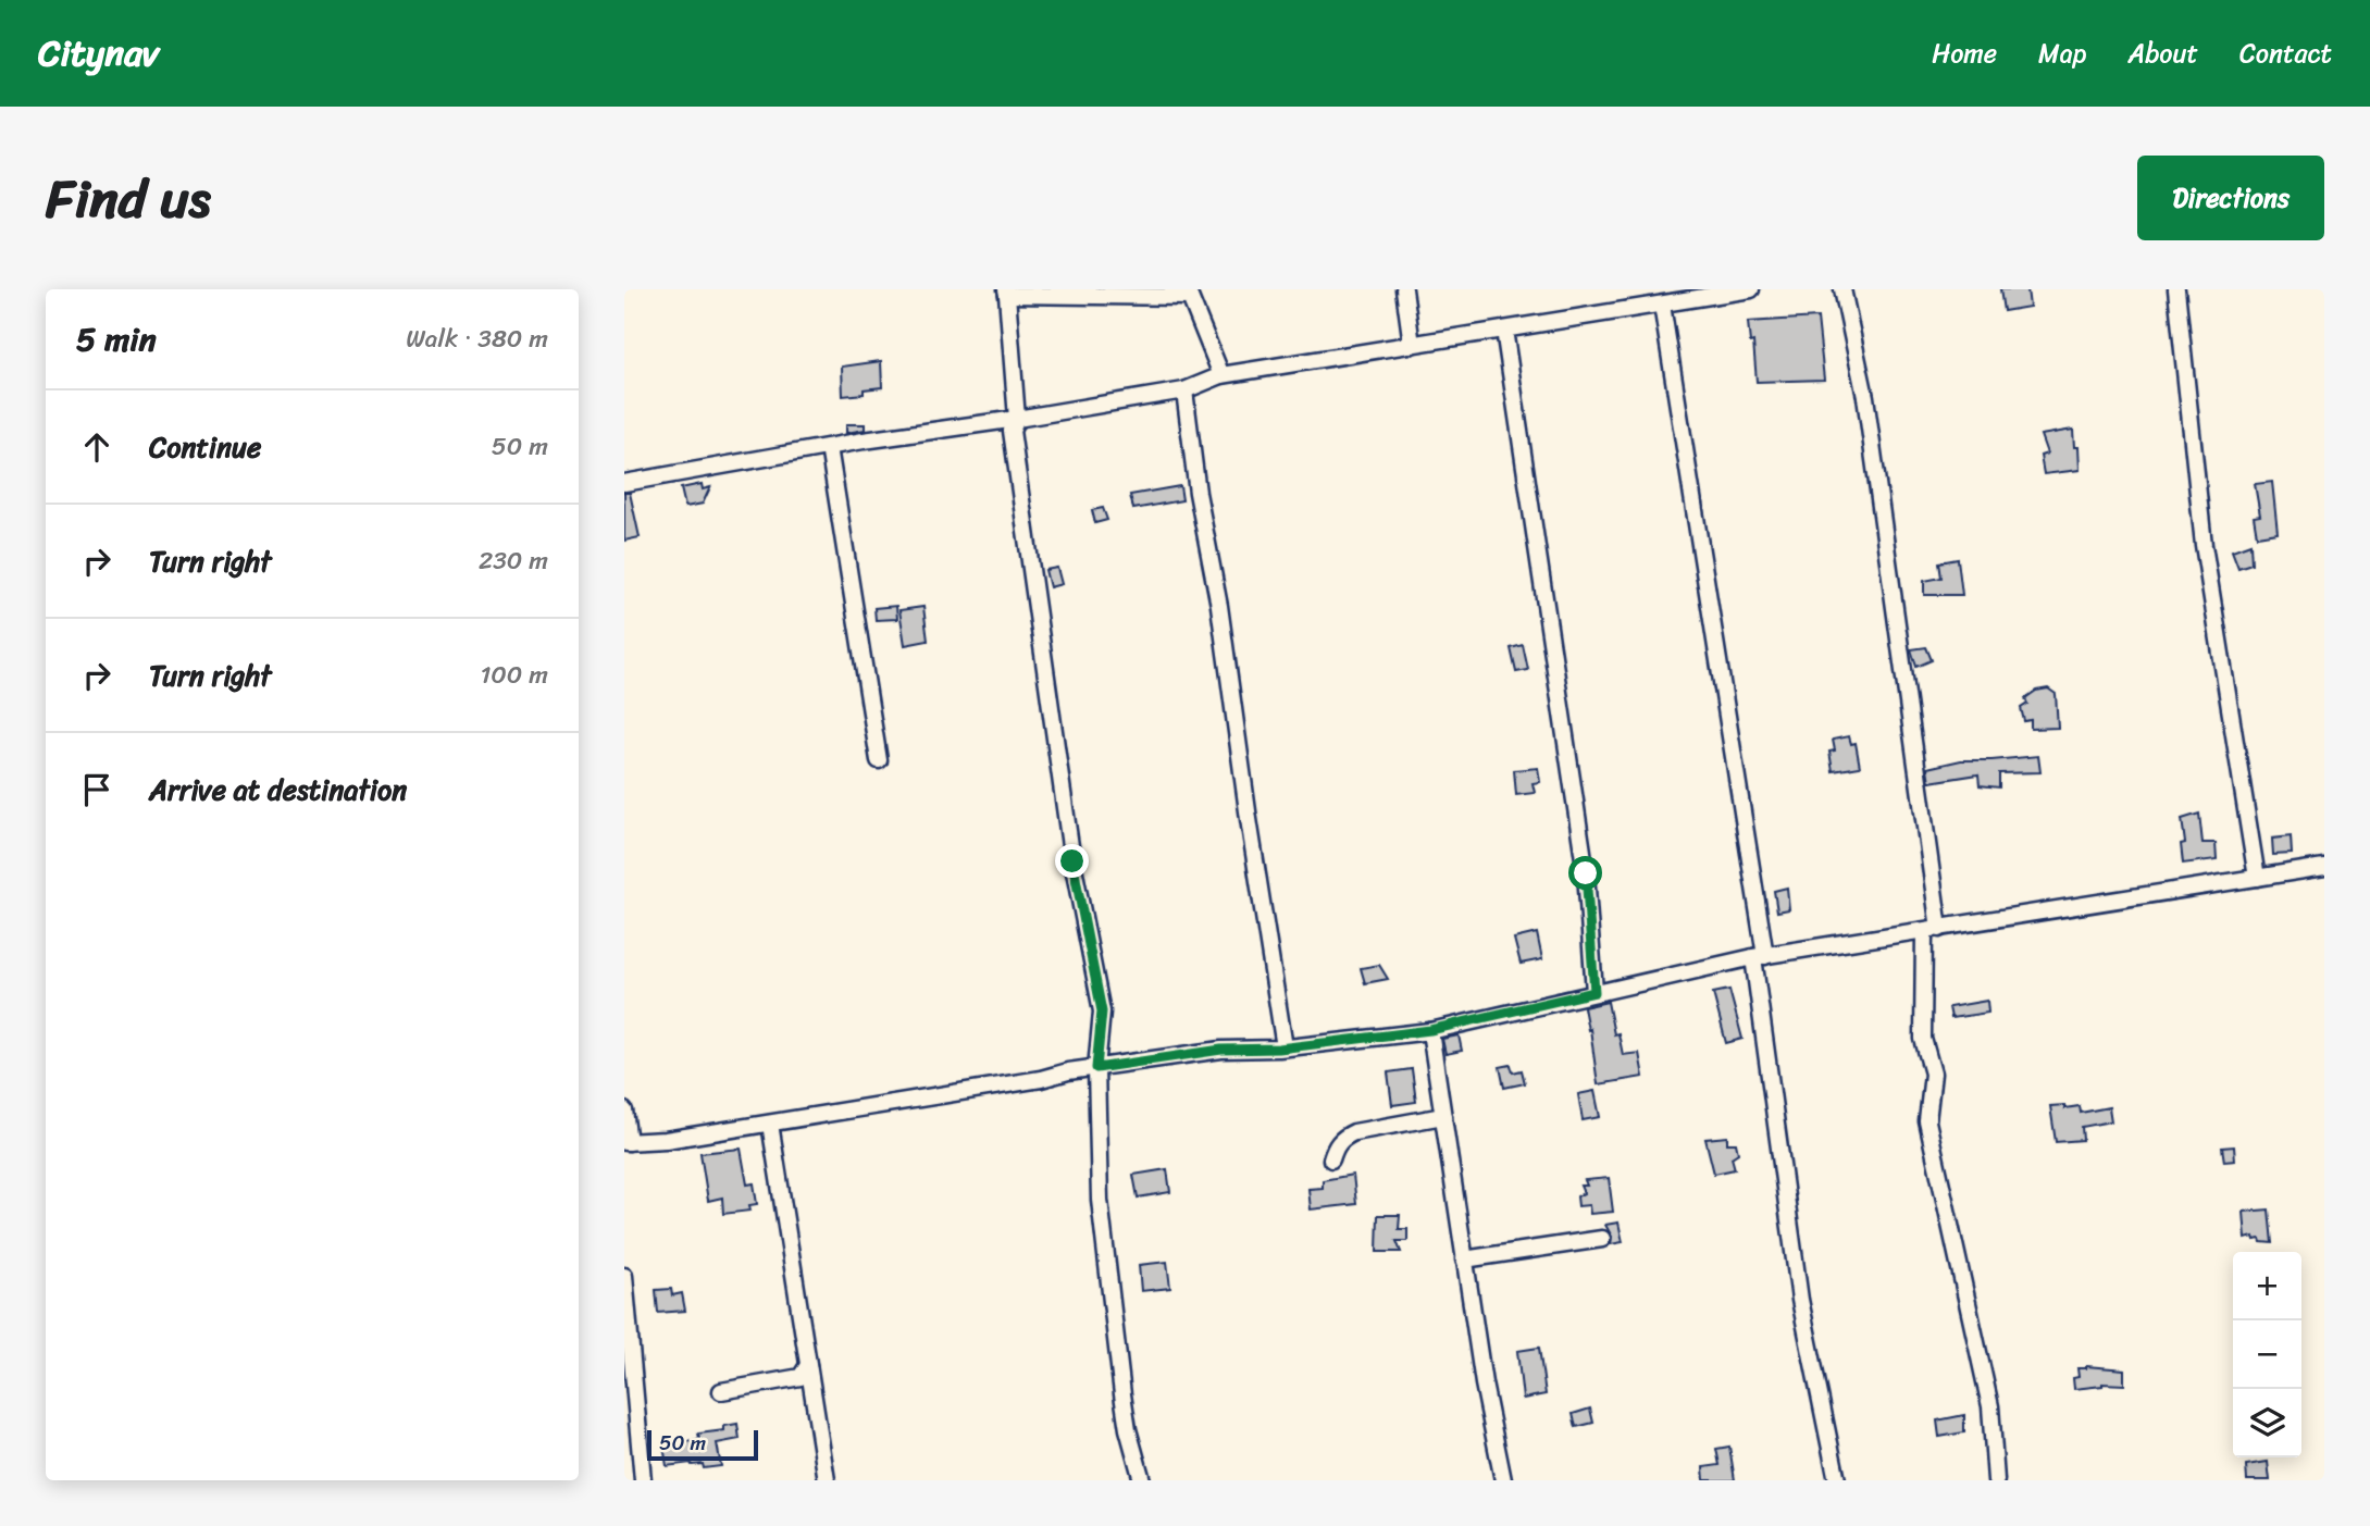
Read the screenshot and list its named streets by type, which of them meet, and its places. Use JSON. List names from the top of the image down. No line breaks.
{"scale_bar":"50 m","page":{"header":"Citynav","nav":["Home","Map","About","Contact"],"title":"Find us","buttons":"Directions","heading":["5 min","Walk · 380 m"],"list":[["Continue","50 m"],["Turn right","230 m"],["Turn right","100 m"],"Arrive at destination"],"map_buttons":["+","−"],"scale":"50 m"}}
